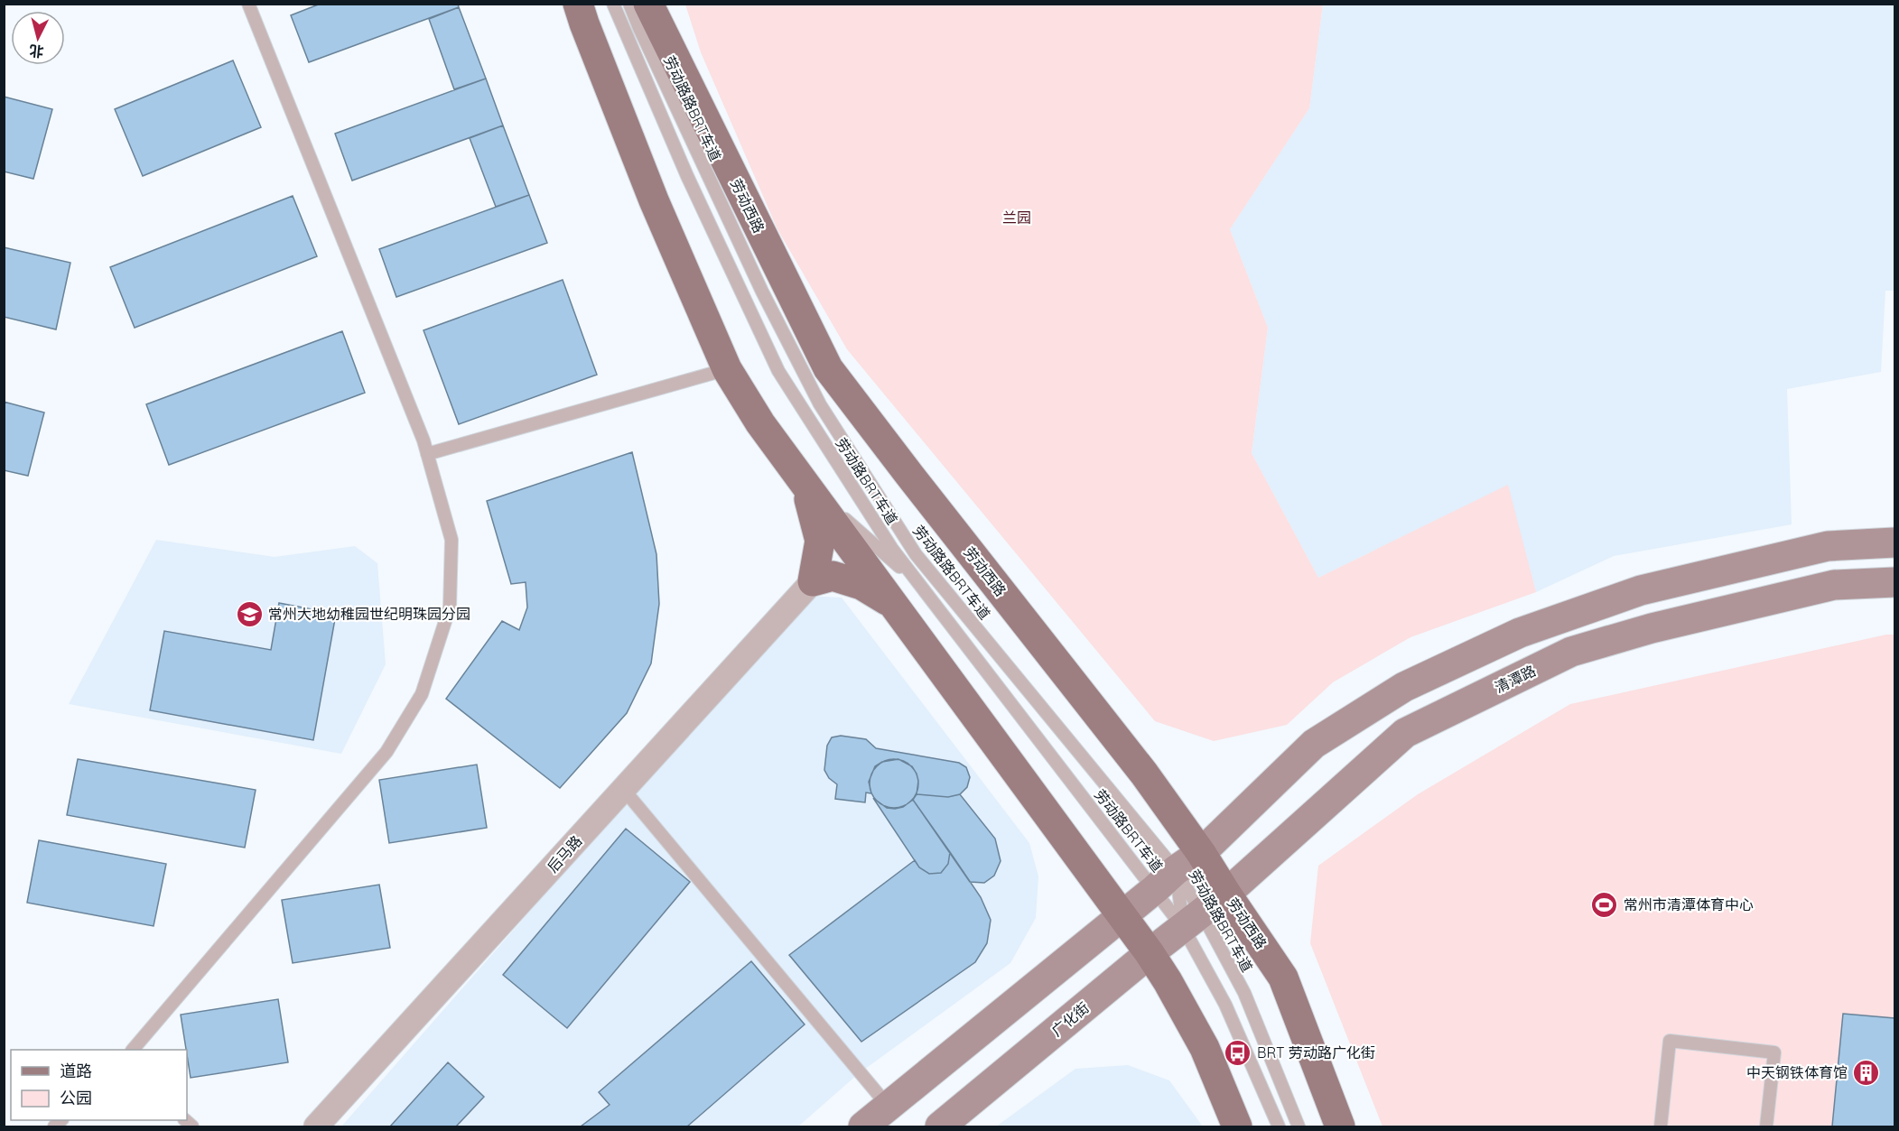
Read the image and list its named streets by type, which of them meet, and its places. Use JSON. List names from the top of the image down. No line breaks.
{"streets":{"main road":["劳动西路","清潭路","广化街"],"street":["后马路"],"lane":["劳动路路BRT车道","劳动路BRT车道"]},"crossings":[["劳动路路BRT车道","劳动路BRT车道"],["劳动路路BRT车道","清潭路"],["劳动路路BRT车道","广化街"],["劳动西路","清潭路"],["劳动路BRT车道","清潭路"],["劳动路BRT车道","广化街"],["清潭路","广化街"]],"parks":["兰园"],"places":{"school or university":["常州大地幼稚园世纪明珠园分园"],"sports":["常州市清潭体育中心"],"bus stop":["BRT 劳动路广化街"],"building":["中天钢铁体育馆"]},"legend":["道路","公园"],"north":"bottom"}
